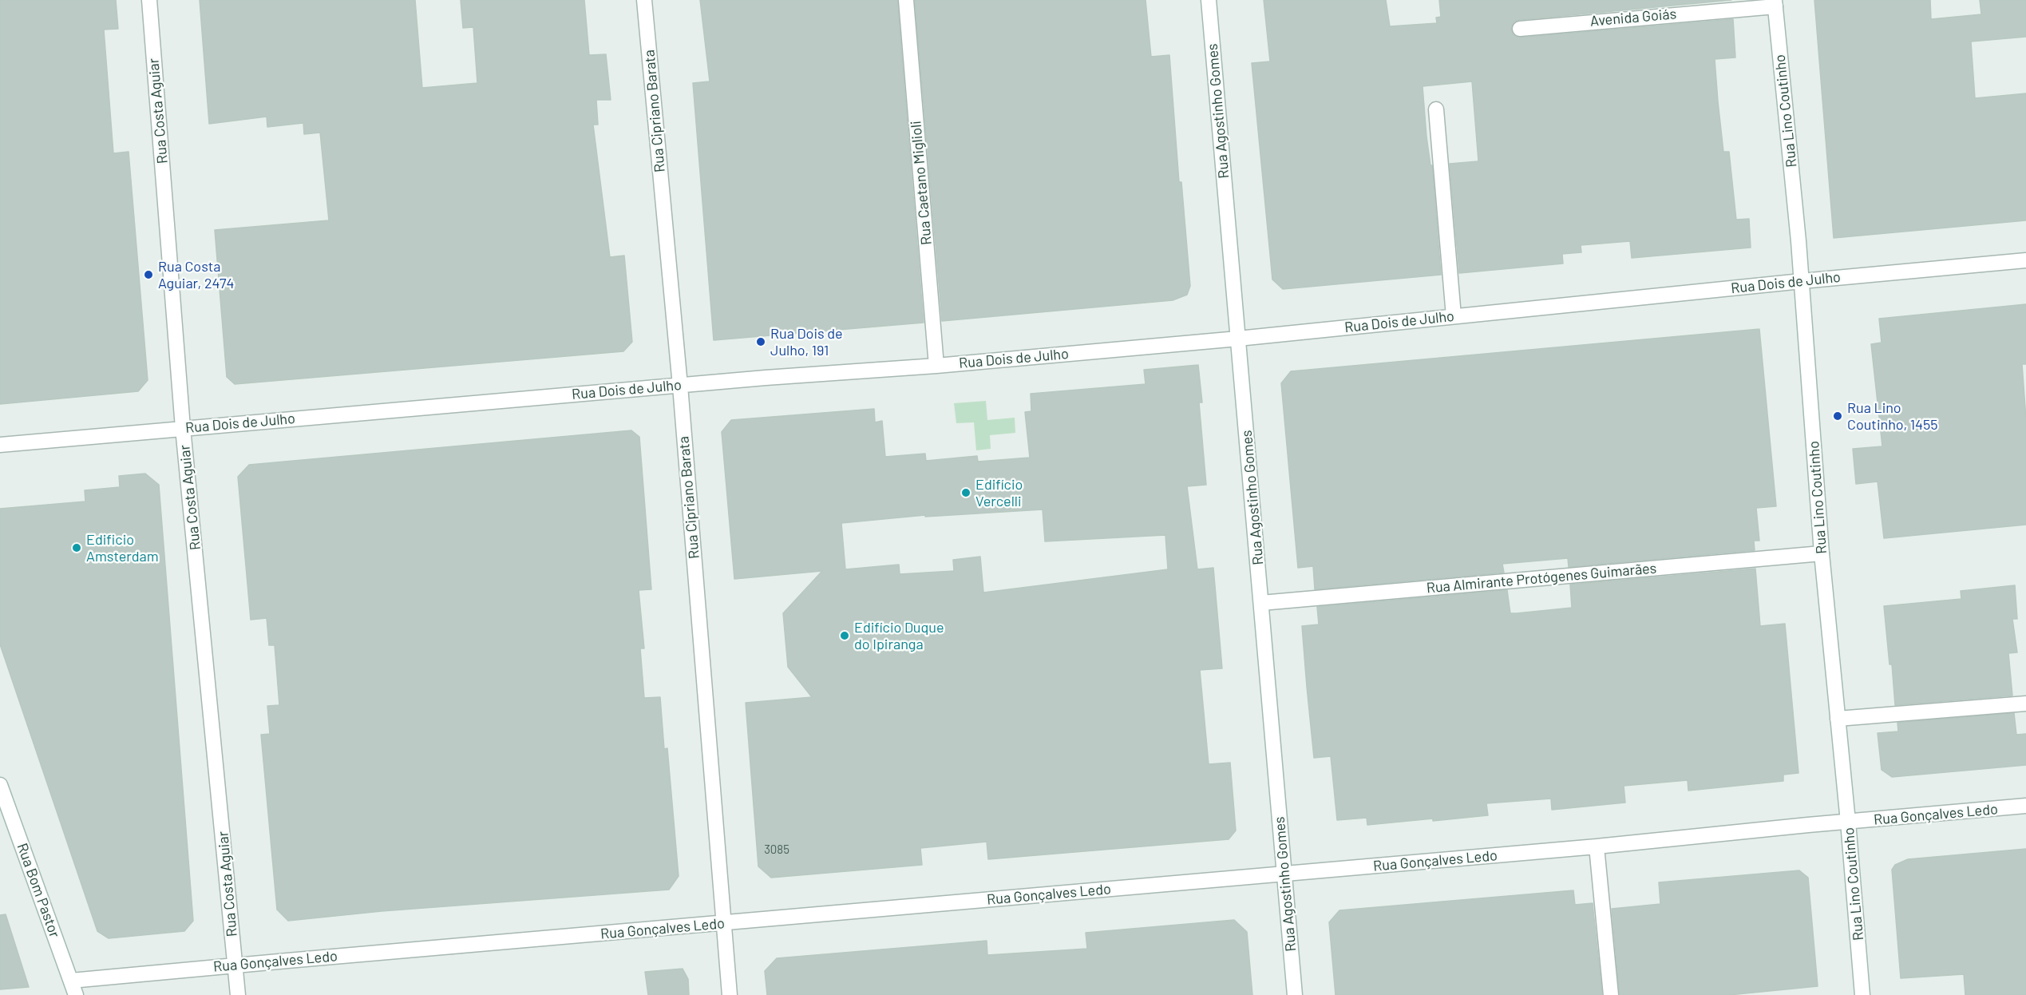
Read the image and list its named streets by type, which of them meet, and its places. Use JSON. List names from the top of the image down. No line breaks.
{"streets":{"street":["Avenida Goiás","Rua Costa Aguiar","Rua Cipriano Barata","Rua Agostinho Gomes","Rua Lino Coutinho","Rua Caetano Miglioli","Rua Dois de Julho","Rua Almirante Protógenes Guimarães","Rua Gonçalves Ledo","Rua Bom Pastor"]},"crossings":[["Avenida Goiás","Rua Lino Coutinho"],["Rua Costa Aguiar","Rua Dois de Julho"],["Rua Costa Aguiar","Rua Gonçalves Ledo"],["Rua Cipriano Barata","Rua Dois de Julho"],["Rua Cipriano Barata","Rua Gonçalves Ledo"],["Rua Agostinho Gomes","Rua Dois de Julho"],["Rua Agostinho Gomes","Rua Almirante Protógenes Guimarães"],["Rua Agostinho Gomes","Rua Gonçalves Ledo"],["Rua Lino Coutinho","Rua Dois de Julho"],["Rua Lino Coutinho","Rua Almirante Protógenes Guimarães"],["Rua Lino Coutinho","Rua Gonçalves Ledo"],["Rua Caetano Miglioli","Rua Dois de Julho"],["Rua Gonçalves Ledo","Rua Bom Pastor"]],"places":["Rua Costa Aguiar, 2474","Rua Dois de Julho, 191","Rua Lino Coutinho, 1455","Edifício Vercelli","Edificio Amsterdam","Edifício Duque do Ipiranga"],"house_numbers":["3085"]}
